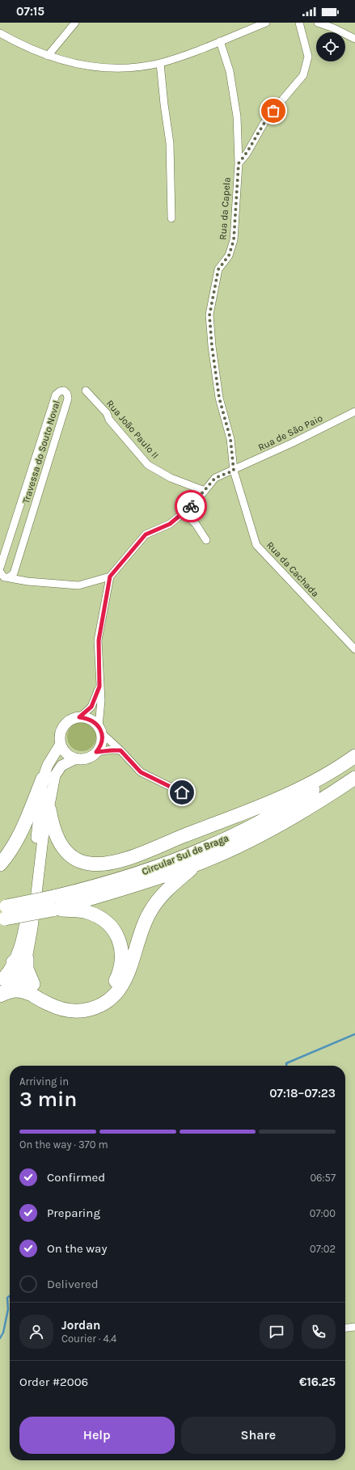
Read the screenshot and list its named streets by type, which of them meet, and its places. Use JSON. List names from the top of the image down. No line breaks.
{"streets":{"highway":["Circular Sul de Braga"],"street":["Rua da Capela","Rua João Paulo II","Rua de São Paio","Travessa do Souto Noval","Rua da Cachada"]},"crossings":[["Rua da Capela","Rua de São Paio"],["Rua da Capela","Rua da Cachada"],["Rua João Paulo II","Rua de São Paio"],["Rua de São Paio","Rua da Cachada"]],"page":{"status":"07:15","heading":["3 min","Arriving in","07:18–07:23"],"panel":["Jordan","Courier · 4.4","Order #2006","€16.25"],"bar":"On the way · 370 m","list":[["Confirmed","06:57"],["Preparing","07:00"],["On the way","07:02"],"Delivered"],"buttons":["Help","Share"]}}
